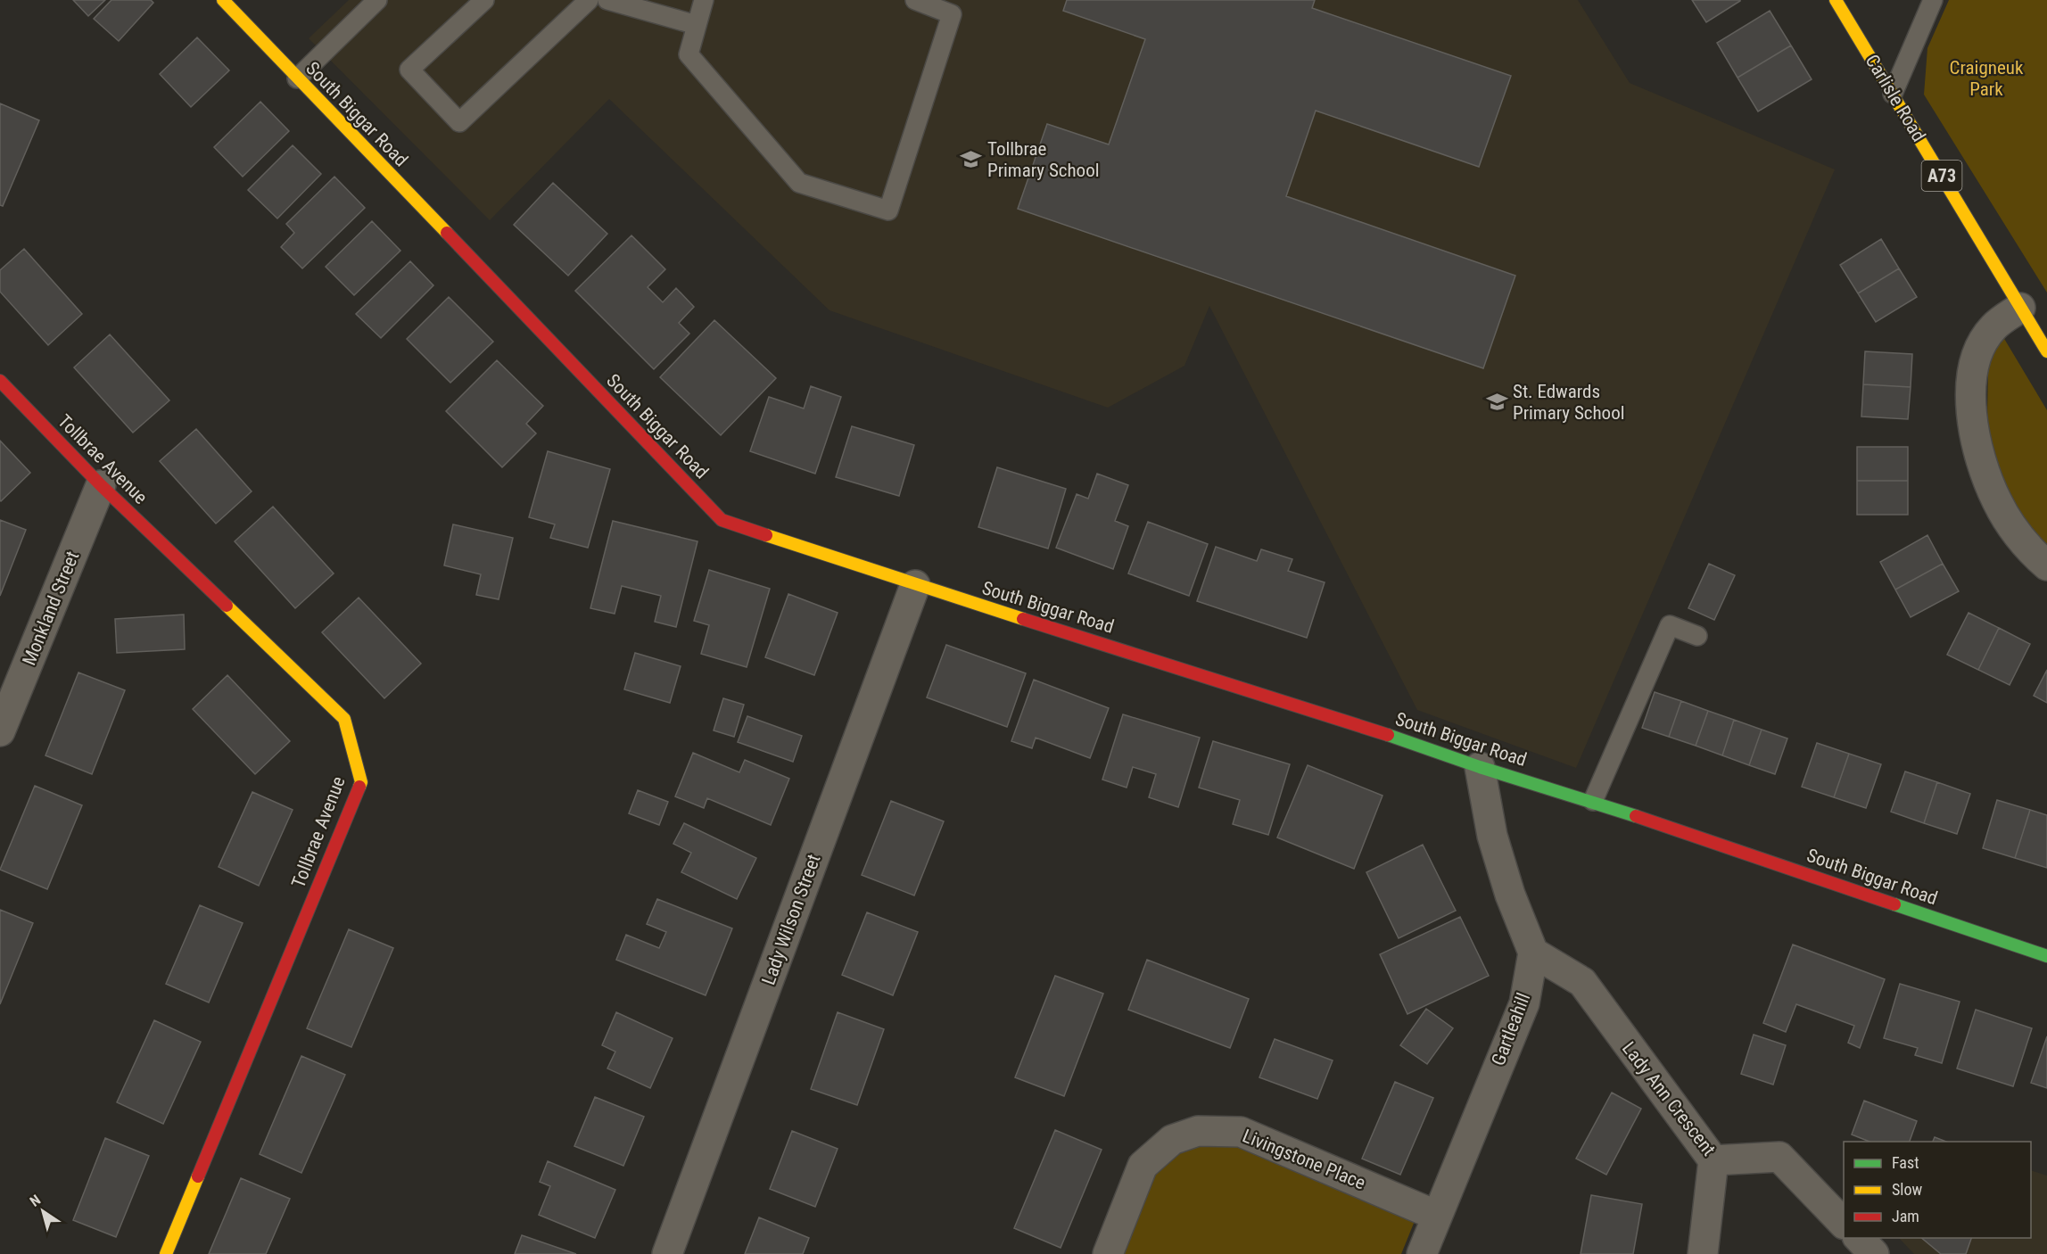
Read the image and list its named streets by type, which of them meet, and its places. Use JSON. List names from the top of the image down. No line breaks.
{"streets":{"street":["Carlisle Road","South Biggar Road","A73","Tollbrae Avenue","Monkland Street","Lady Wilson Street","Gartleahill","Lady Ann Crescent","Livingstone Place"]},"crossings":[["South Biggar Road","Lady Wilson Street"],["Tollbrae Avenue","Monkland Street"],["Gartleahill","Lady Ann Crescent"],["Gartleahill","Livingstone Place"]],"parks":["Craigneuk Park"],"places":{"school or university":["Tollbrae Primary School","St. Edwards Primary School"]},"legend":["Fast","Slow","Jam"],"north":"top left"}
